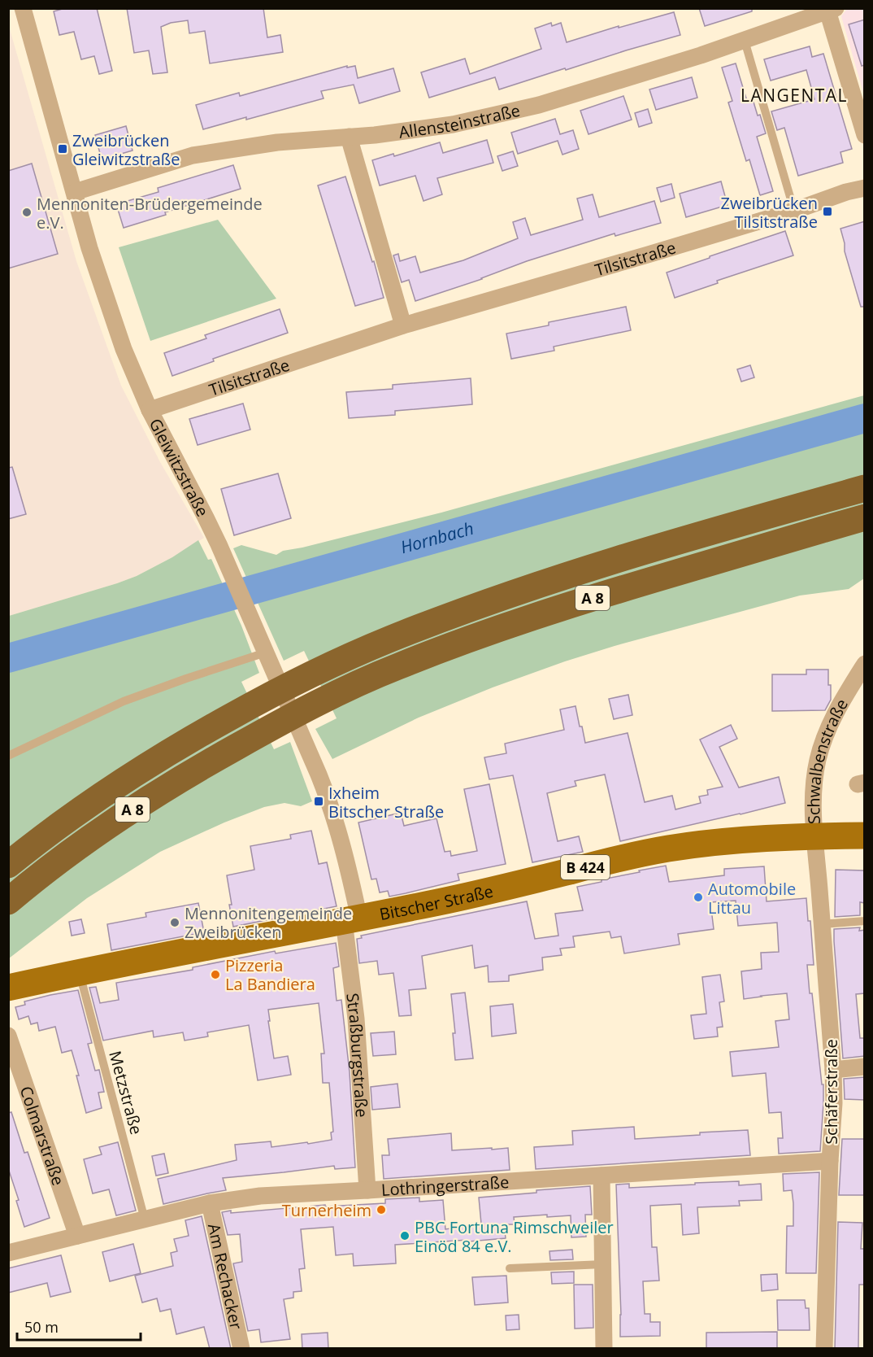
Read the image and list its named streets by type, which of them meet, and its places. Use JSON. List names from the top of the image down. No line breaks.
{"streets":{"highway":["A 8"],"main road":["B 424","Bitscher Straße"],"street":["Allensteinstraße","Tilsitstraße","Gleiwitzstraße","Schwalbenstraße","Straßburgstraße","Schäferstraße","Colmarstraße","Lothringerstraße","Am Rechacker"],"lane":["Metzstraße"]},"crossings":[["Allensteinstraße","Gleiwitzstraße"],["Tilsitstraße","Gleiwitzstraße"],["Gleiwitzstraße","Bitscher Straße"],["Gleiwitzstraße","Straßburgstraße"],["Schwalbenstraße","Bitscher Straße"],["Schwalbenstraße","Schäferstraße"],["Bitscher Straße","Straßburgstraße"],["Bitscher Straße","Schäferstraße"],["Bitscher Straße","Metzstraße"],["Straßburgstraße","Lothringerstraße"],["Schäferstraße","Lothringerstraße"],["Metzstraße","Lothringerstraße"],["Colmarstraße","Lothringerstraße"],["Lothringerstraße","Am Rechacker"]],"districts":["LANGENTAL"],"water":["Hornbach"],"places":{"transit":["Zweibrücken Gleiwitzstraße","Zweibrücken Tilsitstraße","Ixheim Bitscher Straße"],"other":["Mennoniten-Brüdergemeinde e.V.","Automobile Littau","Mennonitengemeinde Zweibrücken","Pizzeria La Bandiera","Turnerheim","PBC Fortuna Rimschweiler Einöd 84 e.V."]},"scale_bar":"50 m"}
